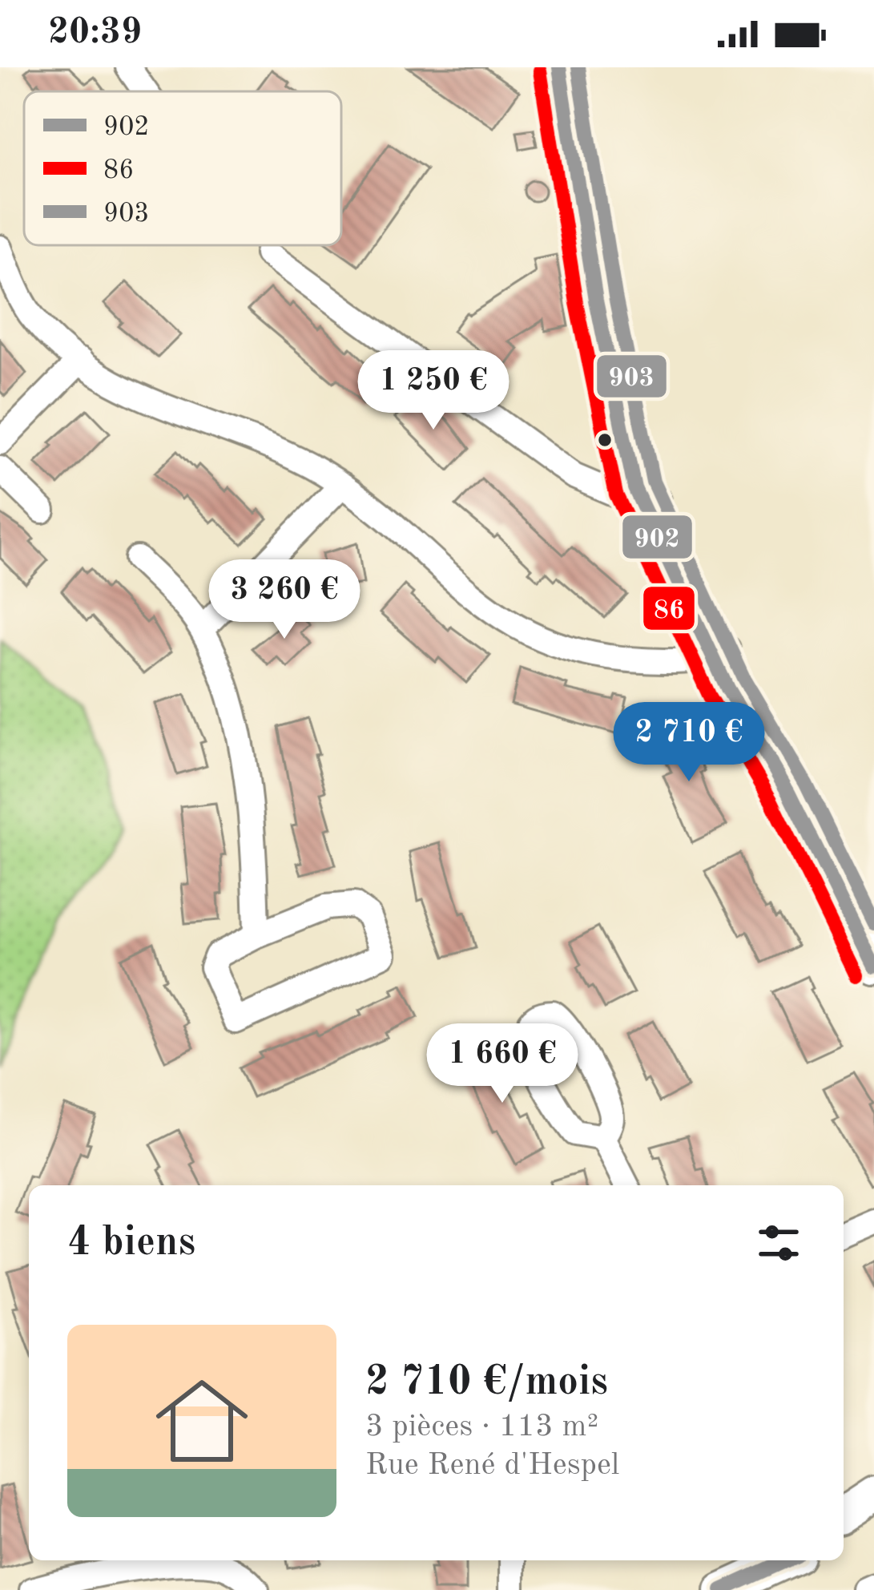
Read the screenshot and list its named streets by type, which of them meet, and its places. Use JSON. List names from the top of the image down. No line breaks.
{"lines":["transit line 902","transit line 903","transit line 86"],"legend":["902","86","903"],"page":{"status":"20:39","price":["1 250 €","3 260 €","2 710 €","1 660 €"],"heading":"4 biens","list":[{"name":"2 710 €/mois","note":"3 pièces · 113 m² · Rue René d'Hespel"}]}}
